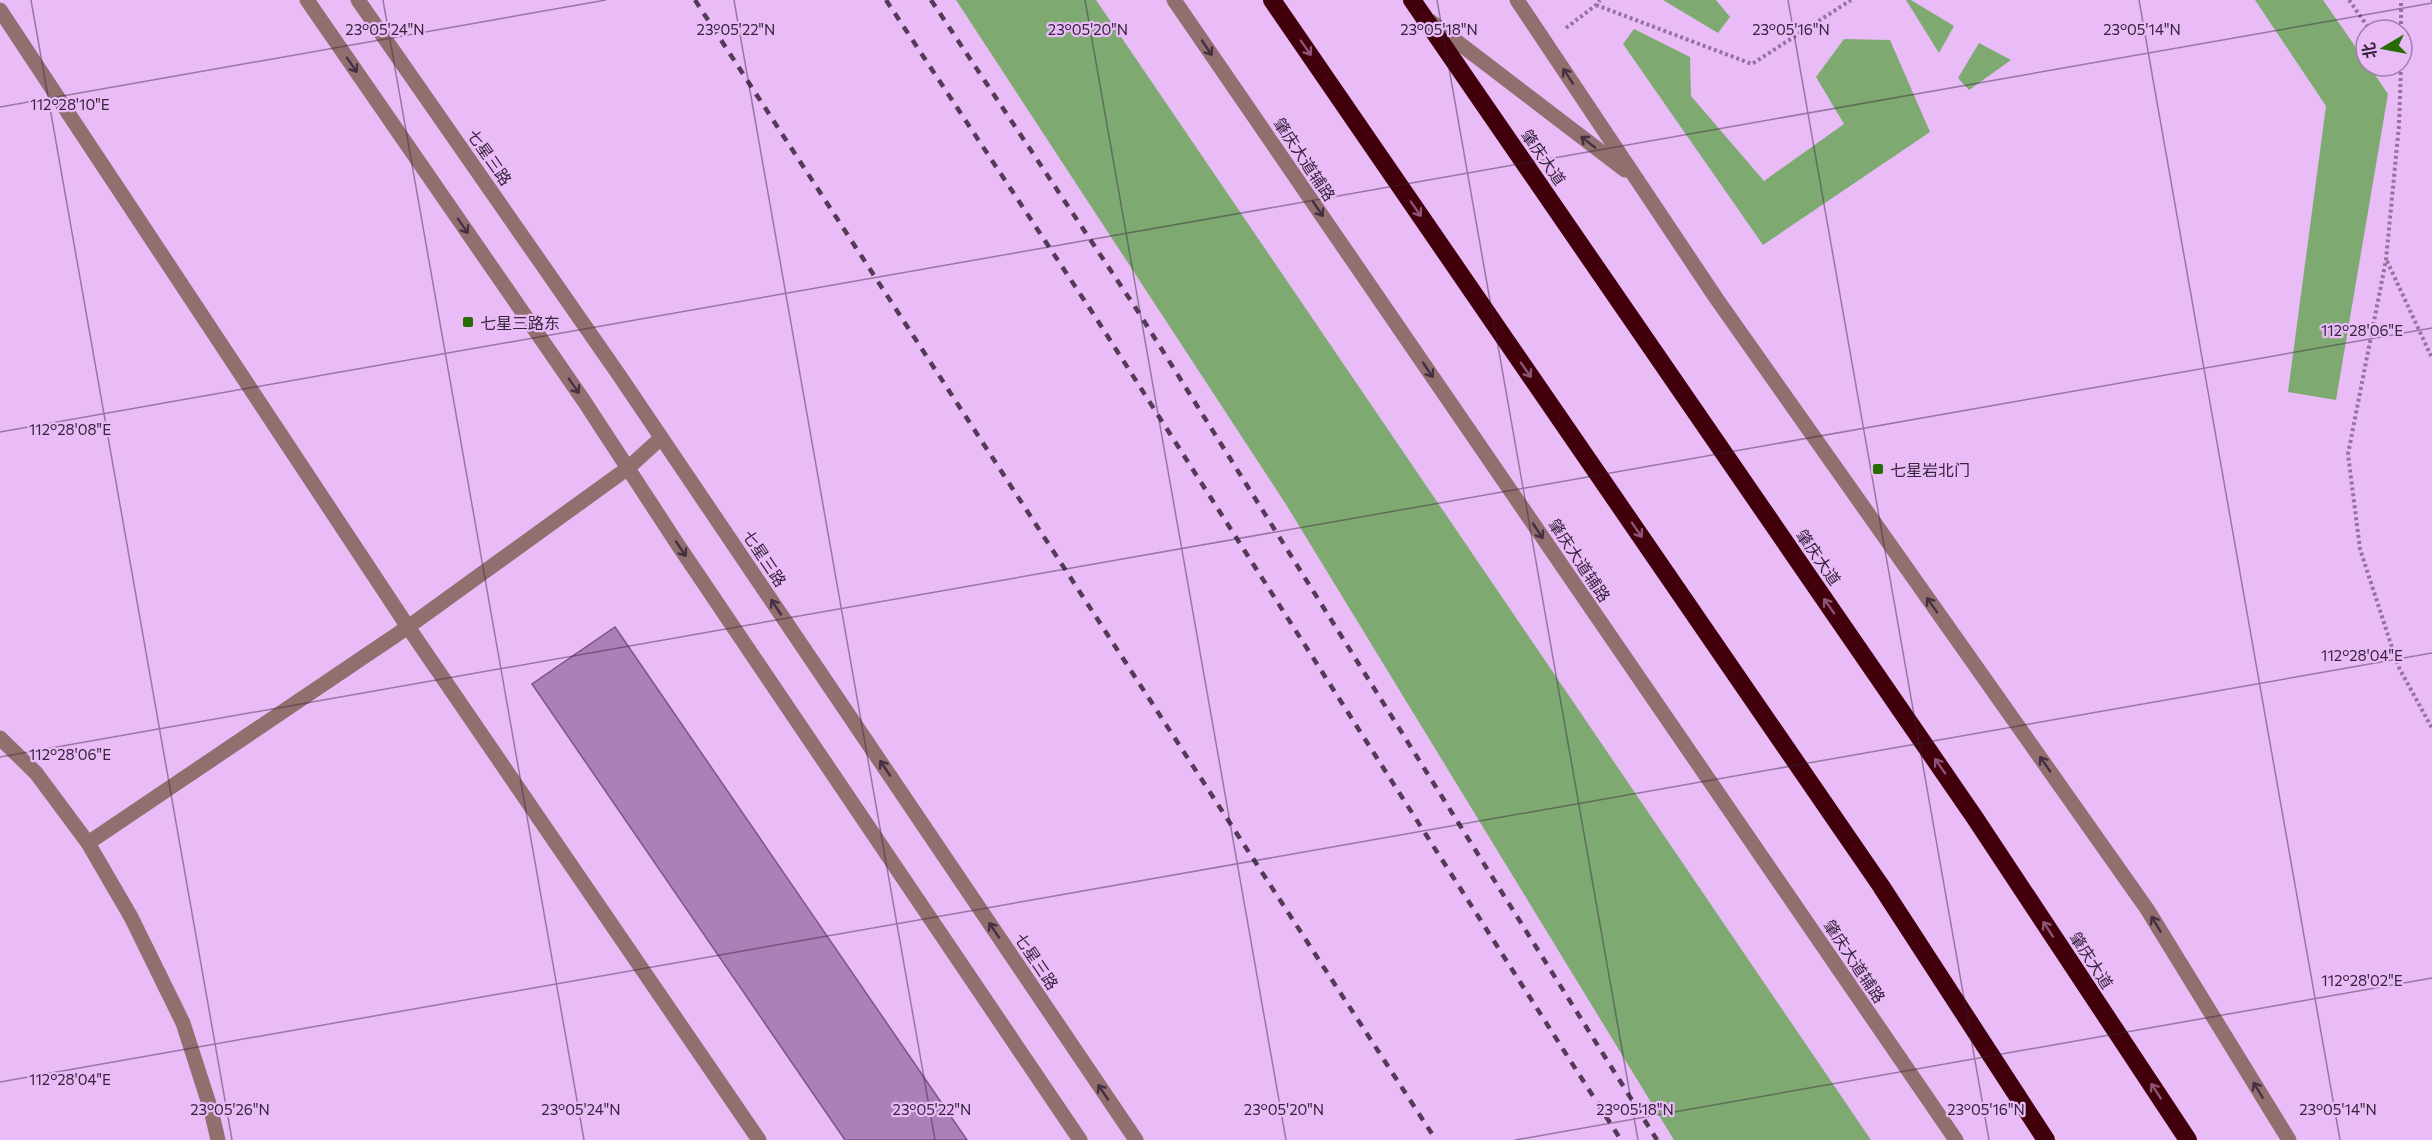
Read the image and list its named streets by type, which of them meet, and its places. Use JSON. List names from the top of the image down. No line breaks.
{"streets":{"highway":["肇庆大道"],"street":["七星三路","肇庆大道辅路"]},"one_way":["肇庆大道辅路"],"places":{"transit":["七星三路东","七星岩北门"]},"north":"left","coordinates":["23°05'24\"N","23°05'22\"N","23°05'20\"N","23°05'18\"N","23°05'14\"N","23°05'16\"N","112°28'10\"E","112°28'06\"E","112°28'08\"E","112°28'04\"E","112°28'02\"E","23°05'26\"N"]}
